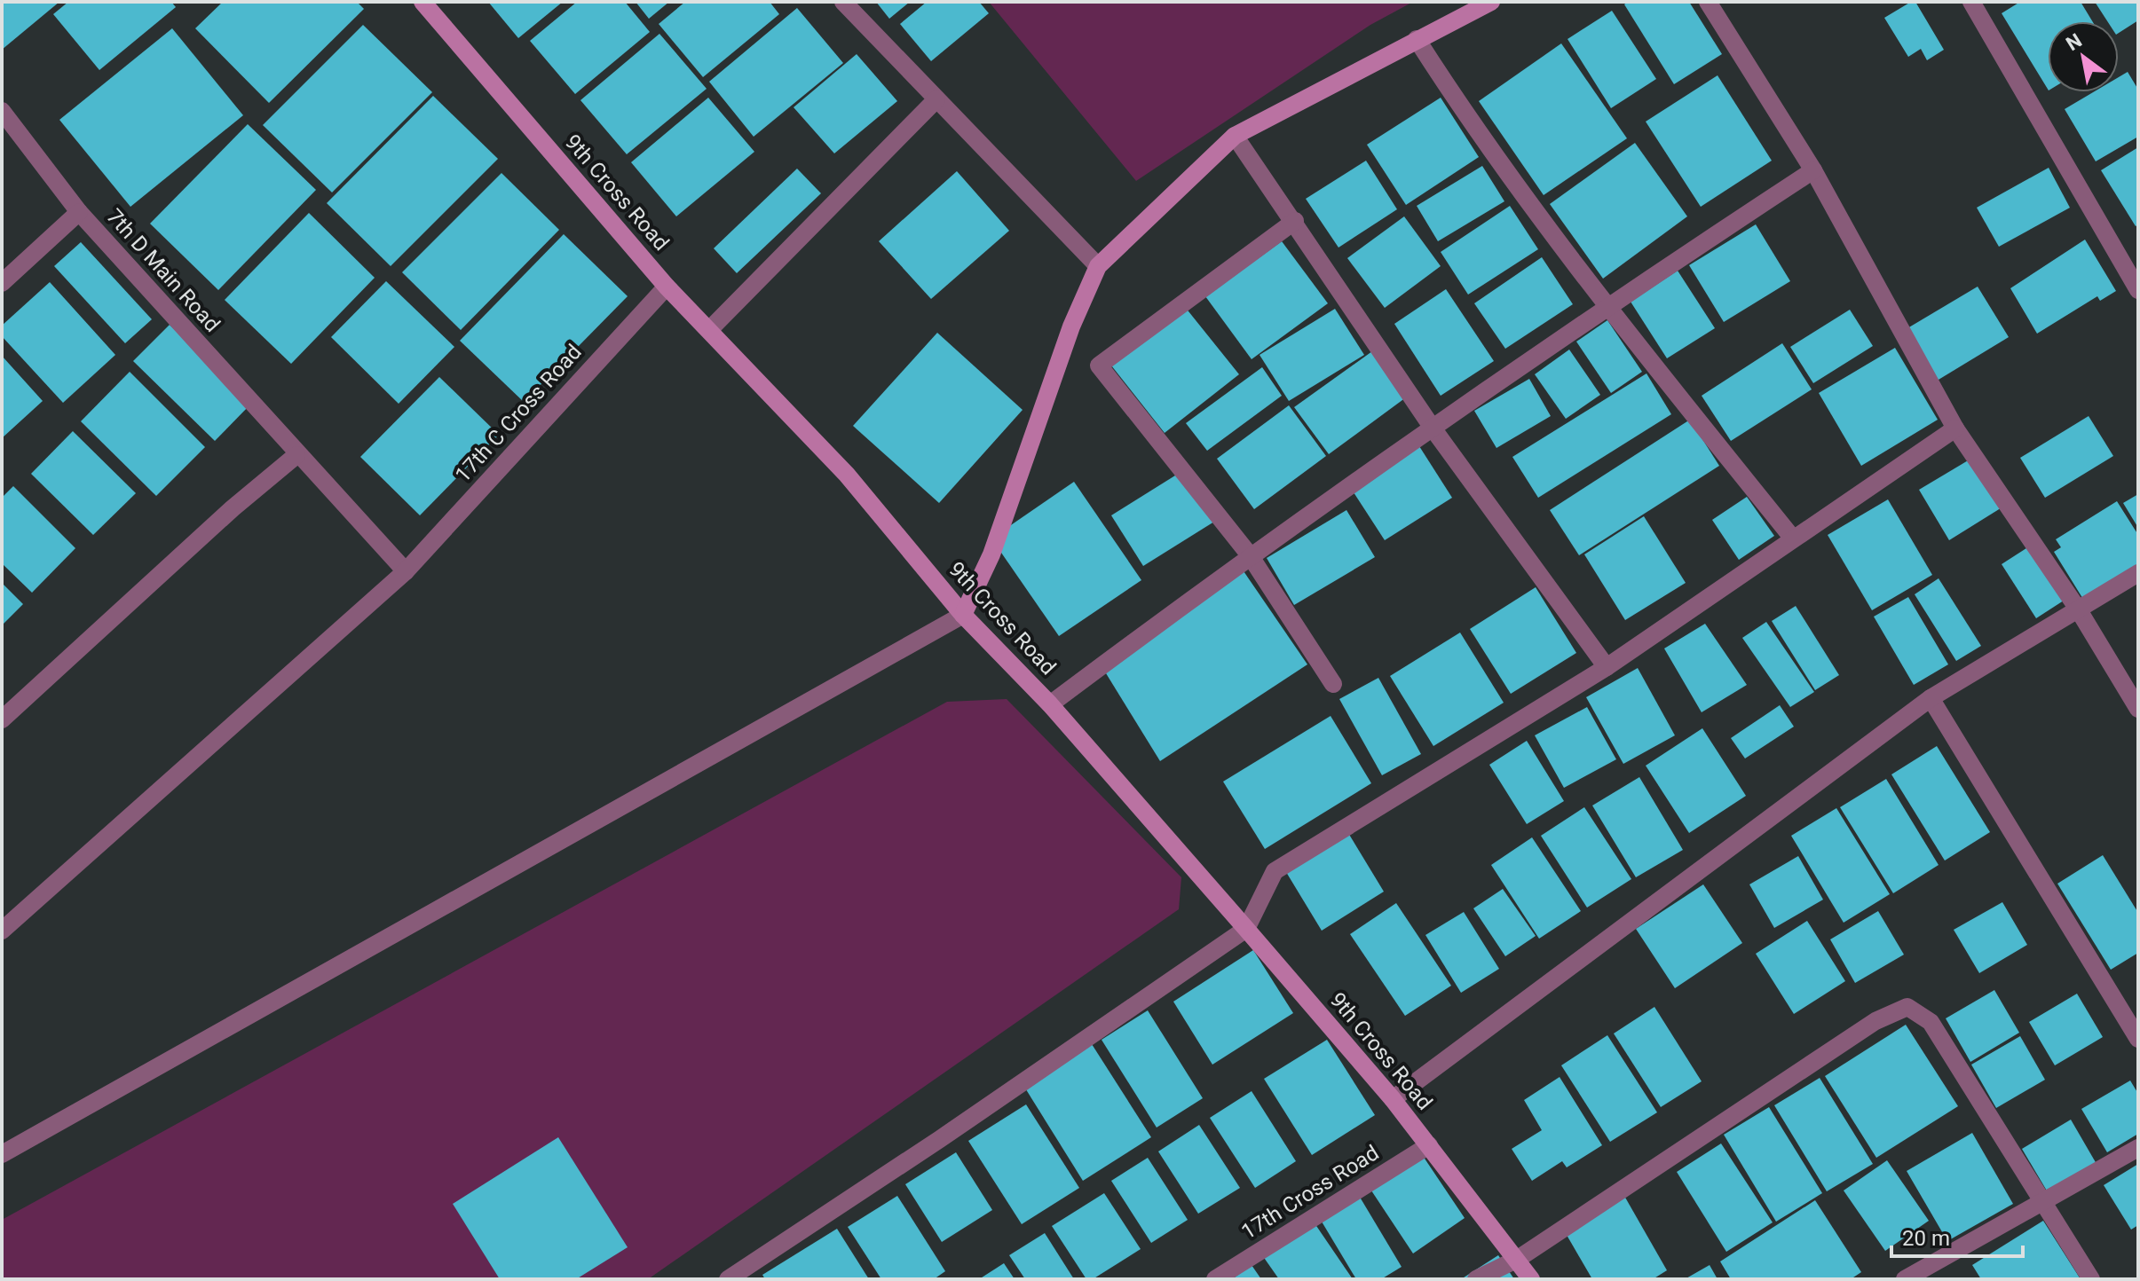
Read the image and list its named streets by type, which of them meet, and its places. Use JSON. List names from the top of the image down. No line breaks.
{"streets":{"street":["9th Cross Road","7th D Main Road","17th C Cross Road","17th Cross Road"]},"crossings":[["9th Cross Road","17th C Cross Road"],["9th Cross Road","17th Cross Road"],["7th D Main Road","17th C Cross Road"]],"scale_bar":"20 m","north":"top left"}
